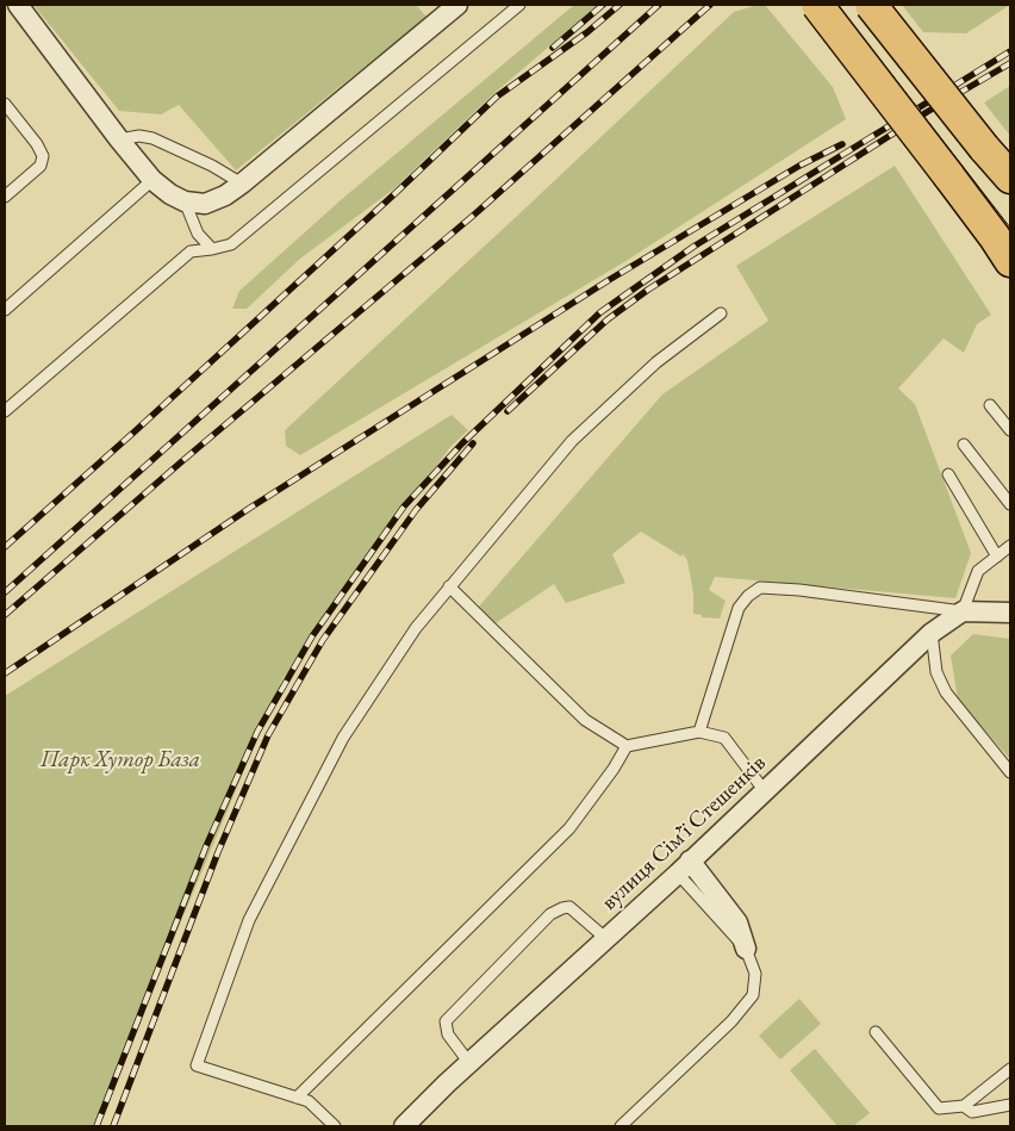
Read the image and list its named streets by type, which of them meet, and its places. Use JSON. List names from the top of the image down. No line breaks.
{"streets":{"street":["вулиця Сімʼї Стешенків"]},"parks":["Парк Хутор База"]}
